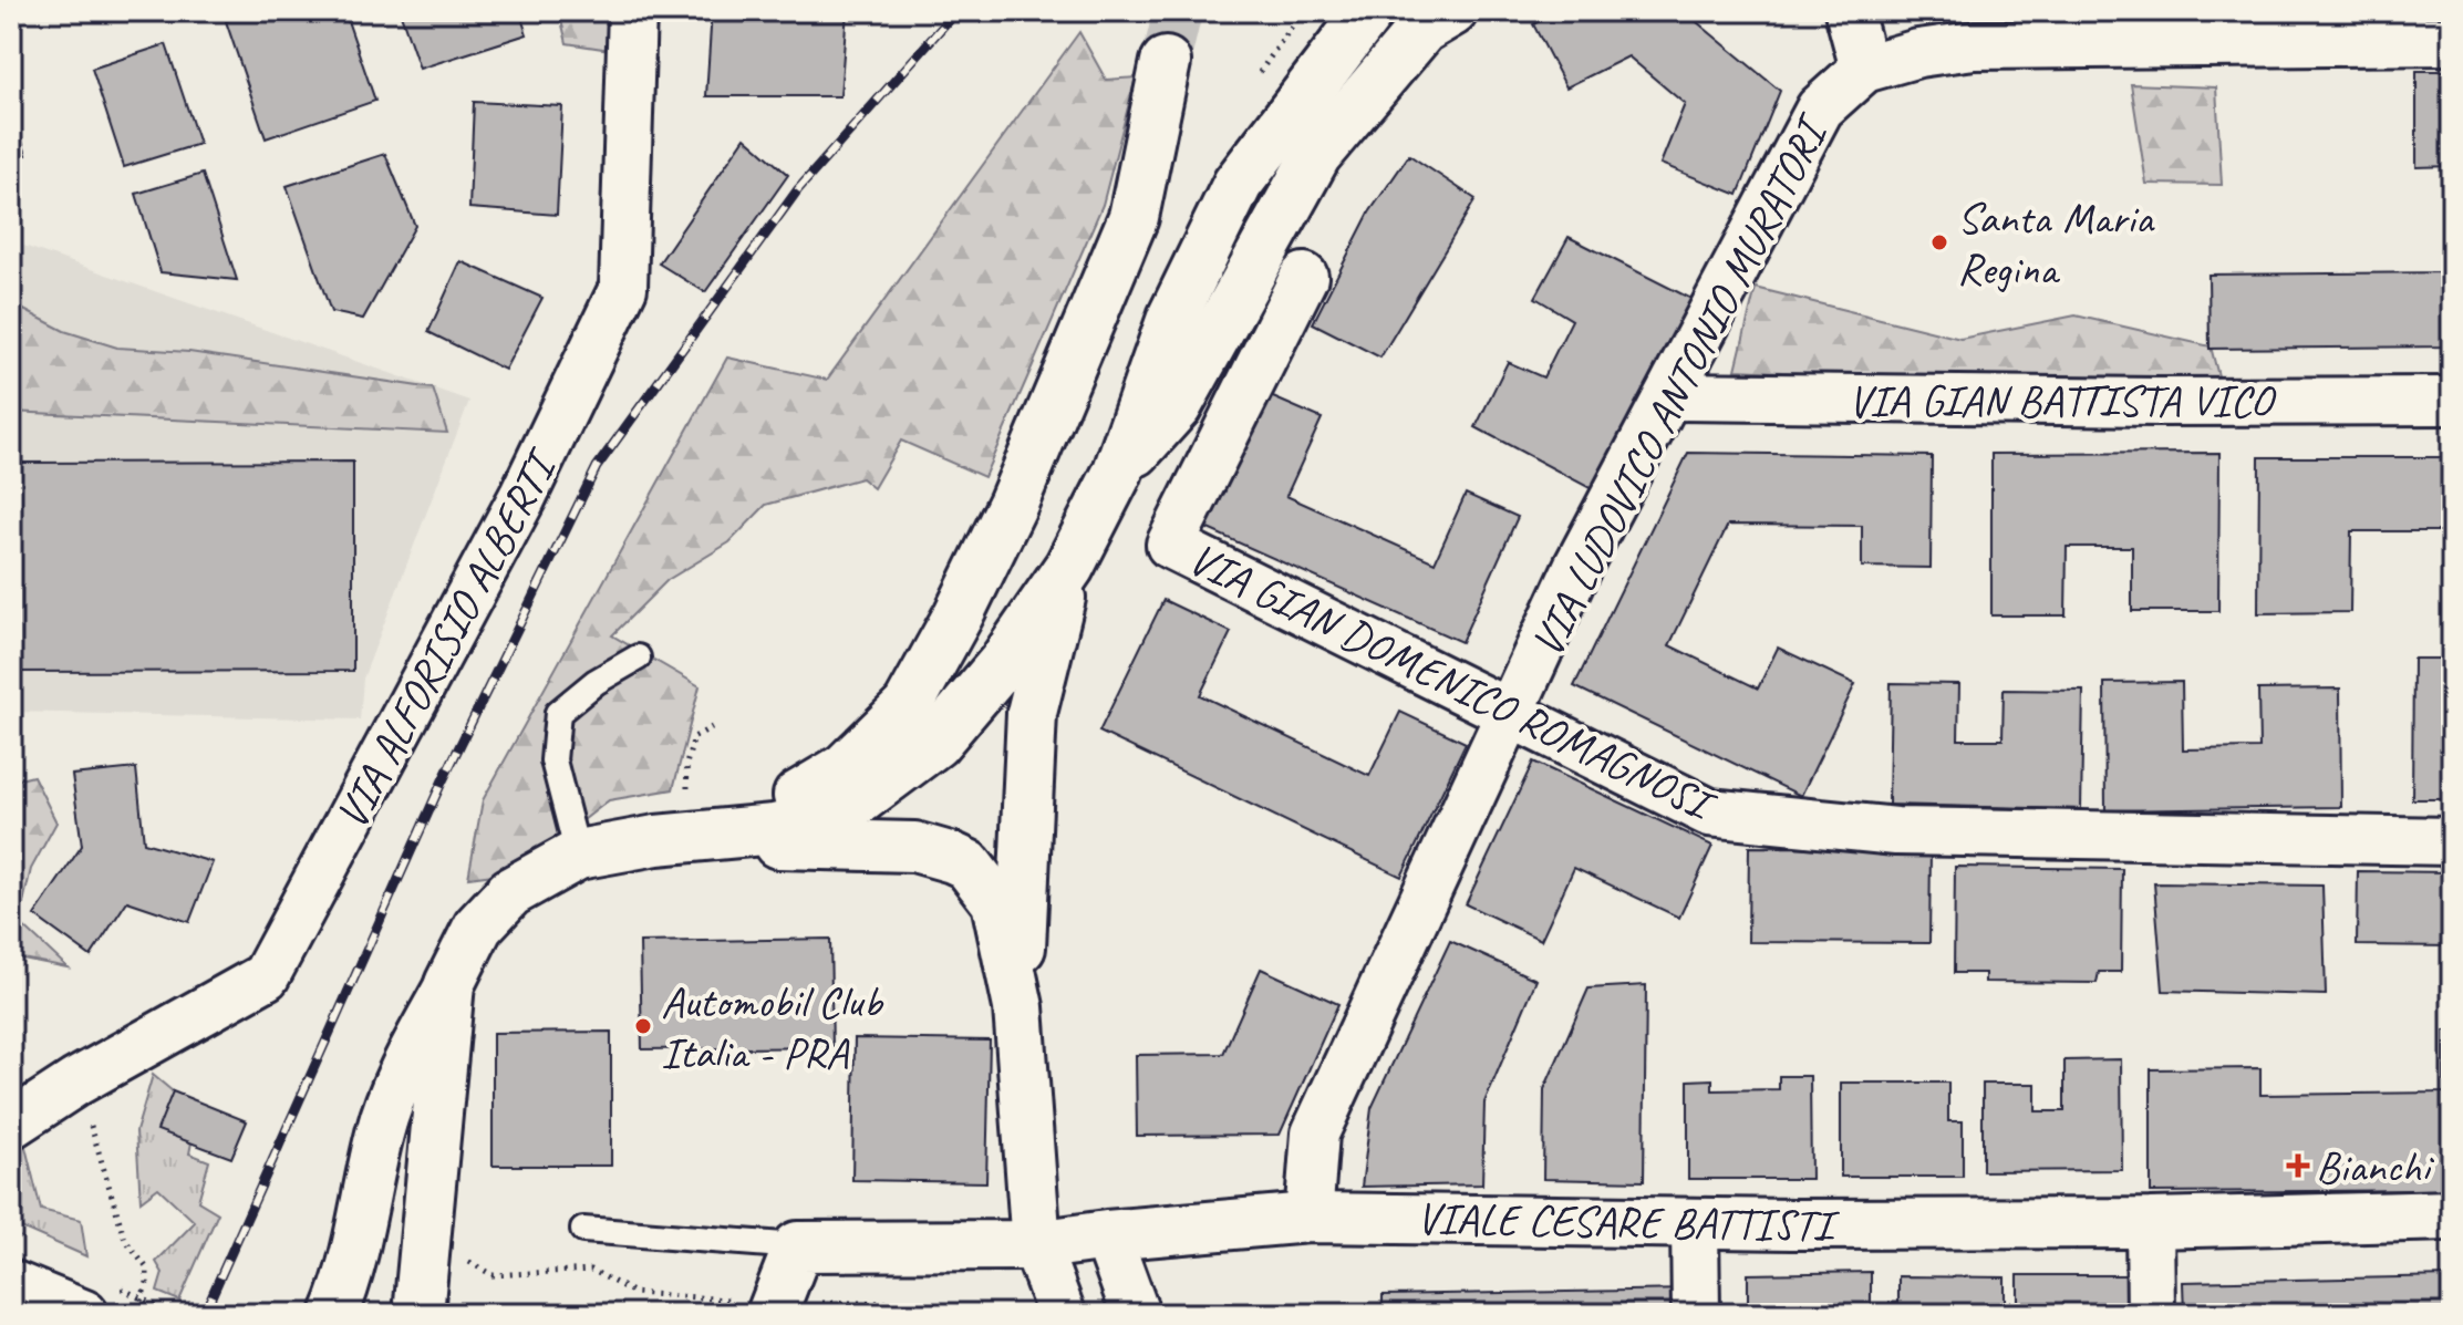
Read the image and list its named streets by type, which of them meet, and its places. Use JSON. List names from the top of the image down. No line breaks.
{"streets":{"street":["VIA LUDOVICO ANTONIO MURATORI","VIA GIAN BATTISTA VICO","VIA ALFORISIO ALBERTI","VIA GIAN DOMENICO ROMAGNOSI","VIALE CESARE BATTISTI"]},"crossings":[["VIA LUDOVICO ANTONIO MURATORI","VIA GIAN BATTISTA VICO"],["VIA LUDOVICO ANTONIO MURATORI","VIA GIAN DOMENICO ROMAGNOSI"],["VIA LUDOVICO ANTONIO MURATORI","VIALE CESARE BATTISTI"]],"places":{"other":["Santa Maria Regina","Automobil Club Italia - PRA"],"health":["Bianchi"]}}
